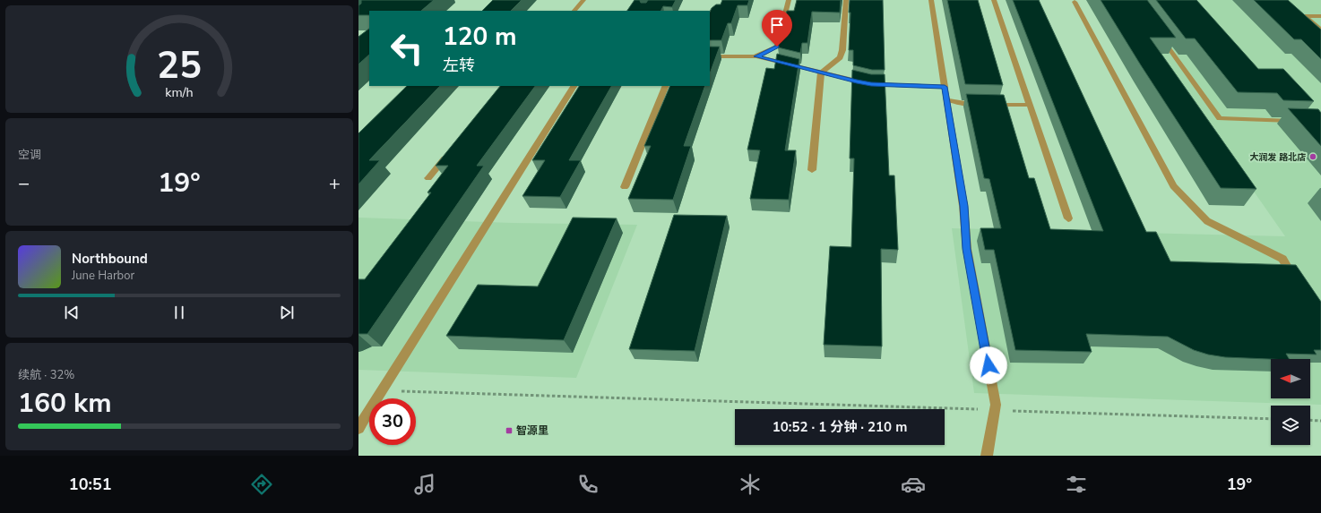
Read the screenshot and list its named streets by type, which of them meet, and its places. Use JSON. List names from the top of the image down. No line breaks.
{"places":{"other":["大润发 路北店"],"transit":["智源里"]},"north":"left","page":{"turn":["120 m","左转"],"tile":["空调",["续航 · 32%","160 km"]],"heat":["−","19°","+"],"song":["Northbound","June Harbor"],"limit":"30","trip":"10:52 · 1 分钟 · 210 m","tabs":["10:51","19°"],"gauge":["25","km/h"]}}
